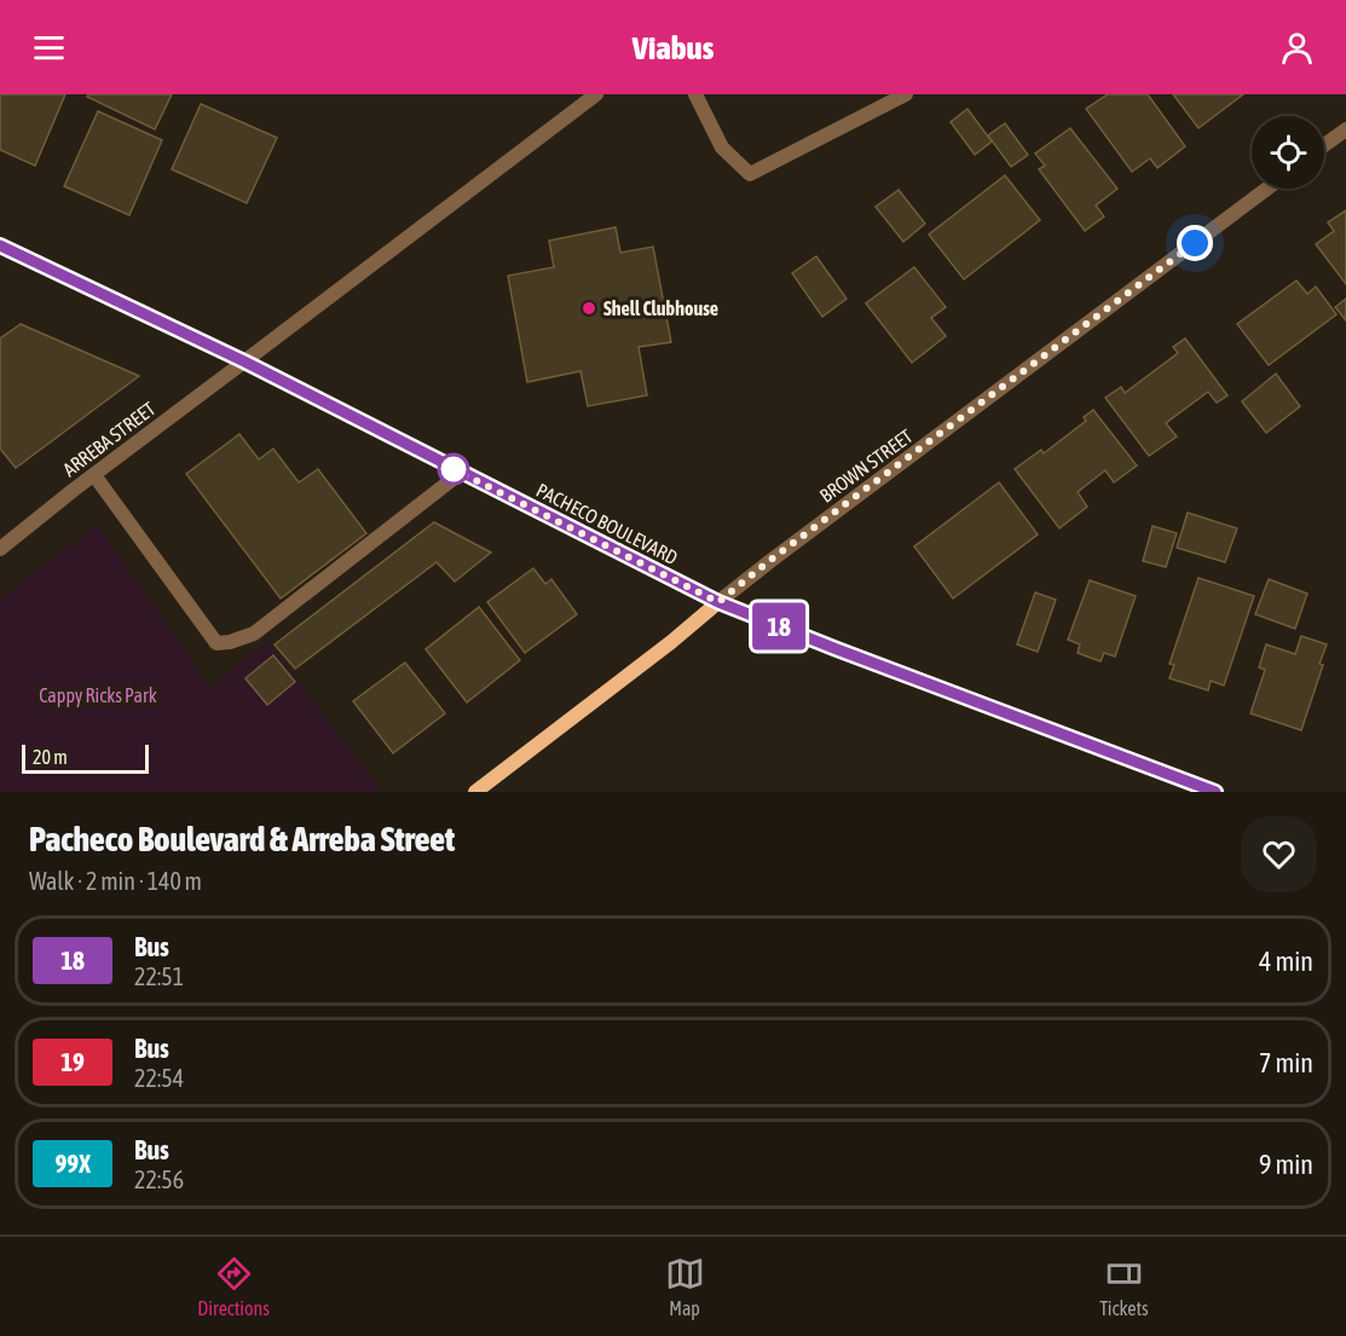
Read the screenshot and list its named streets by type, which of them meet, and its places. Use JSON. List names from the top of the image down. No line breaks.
{"streets":{"main road":["BROWN STREET","PACHECO BOULEVARD"],"street":["ARREBA STREET"]},"crossings":[["ARREBA STREET","PACHECO BOULEVARD"],["BROWN STREET","PACHECO BOULEVARD"]],"parks":["Cappy Ricks Park"],"places":["Shell Clubhouse"],"lines":["bus line 18"],"scale_bar":"20 m","page":{"header":"Viabus","on_map":"18","scale":"20 m","heading":["Pacheco Boulevard & Arreba Street","Walk · 2 min · 140 m"],"list":[{"mark":"18","name":"Bus","note":"22:51","value":"4 min"},{"mark":"19","name":"Bus","note":"22:54","value":"7 min"},{"mark":"99X","name":"Bus","note":"22:56","value":"9 min"}],"tabs":["Directions","Map","Tickets"]}}
